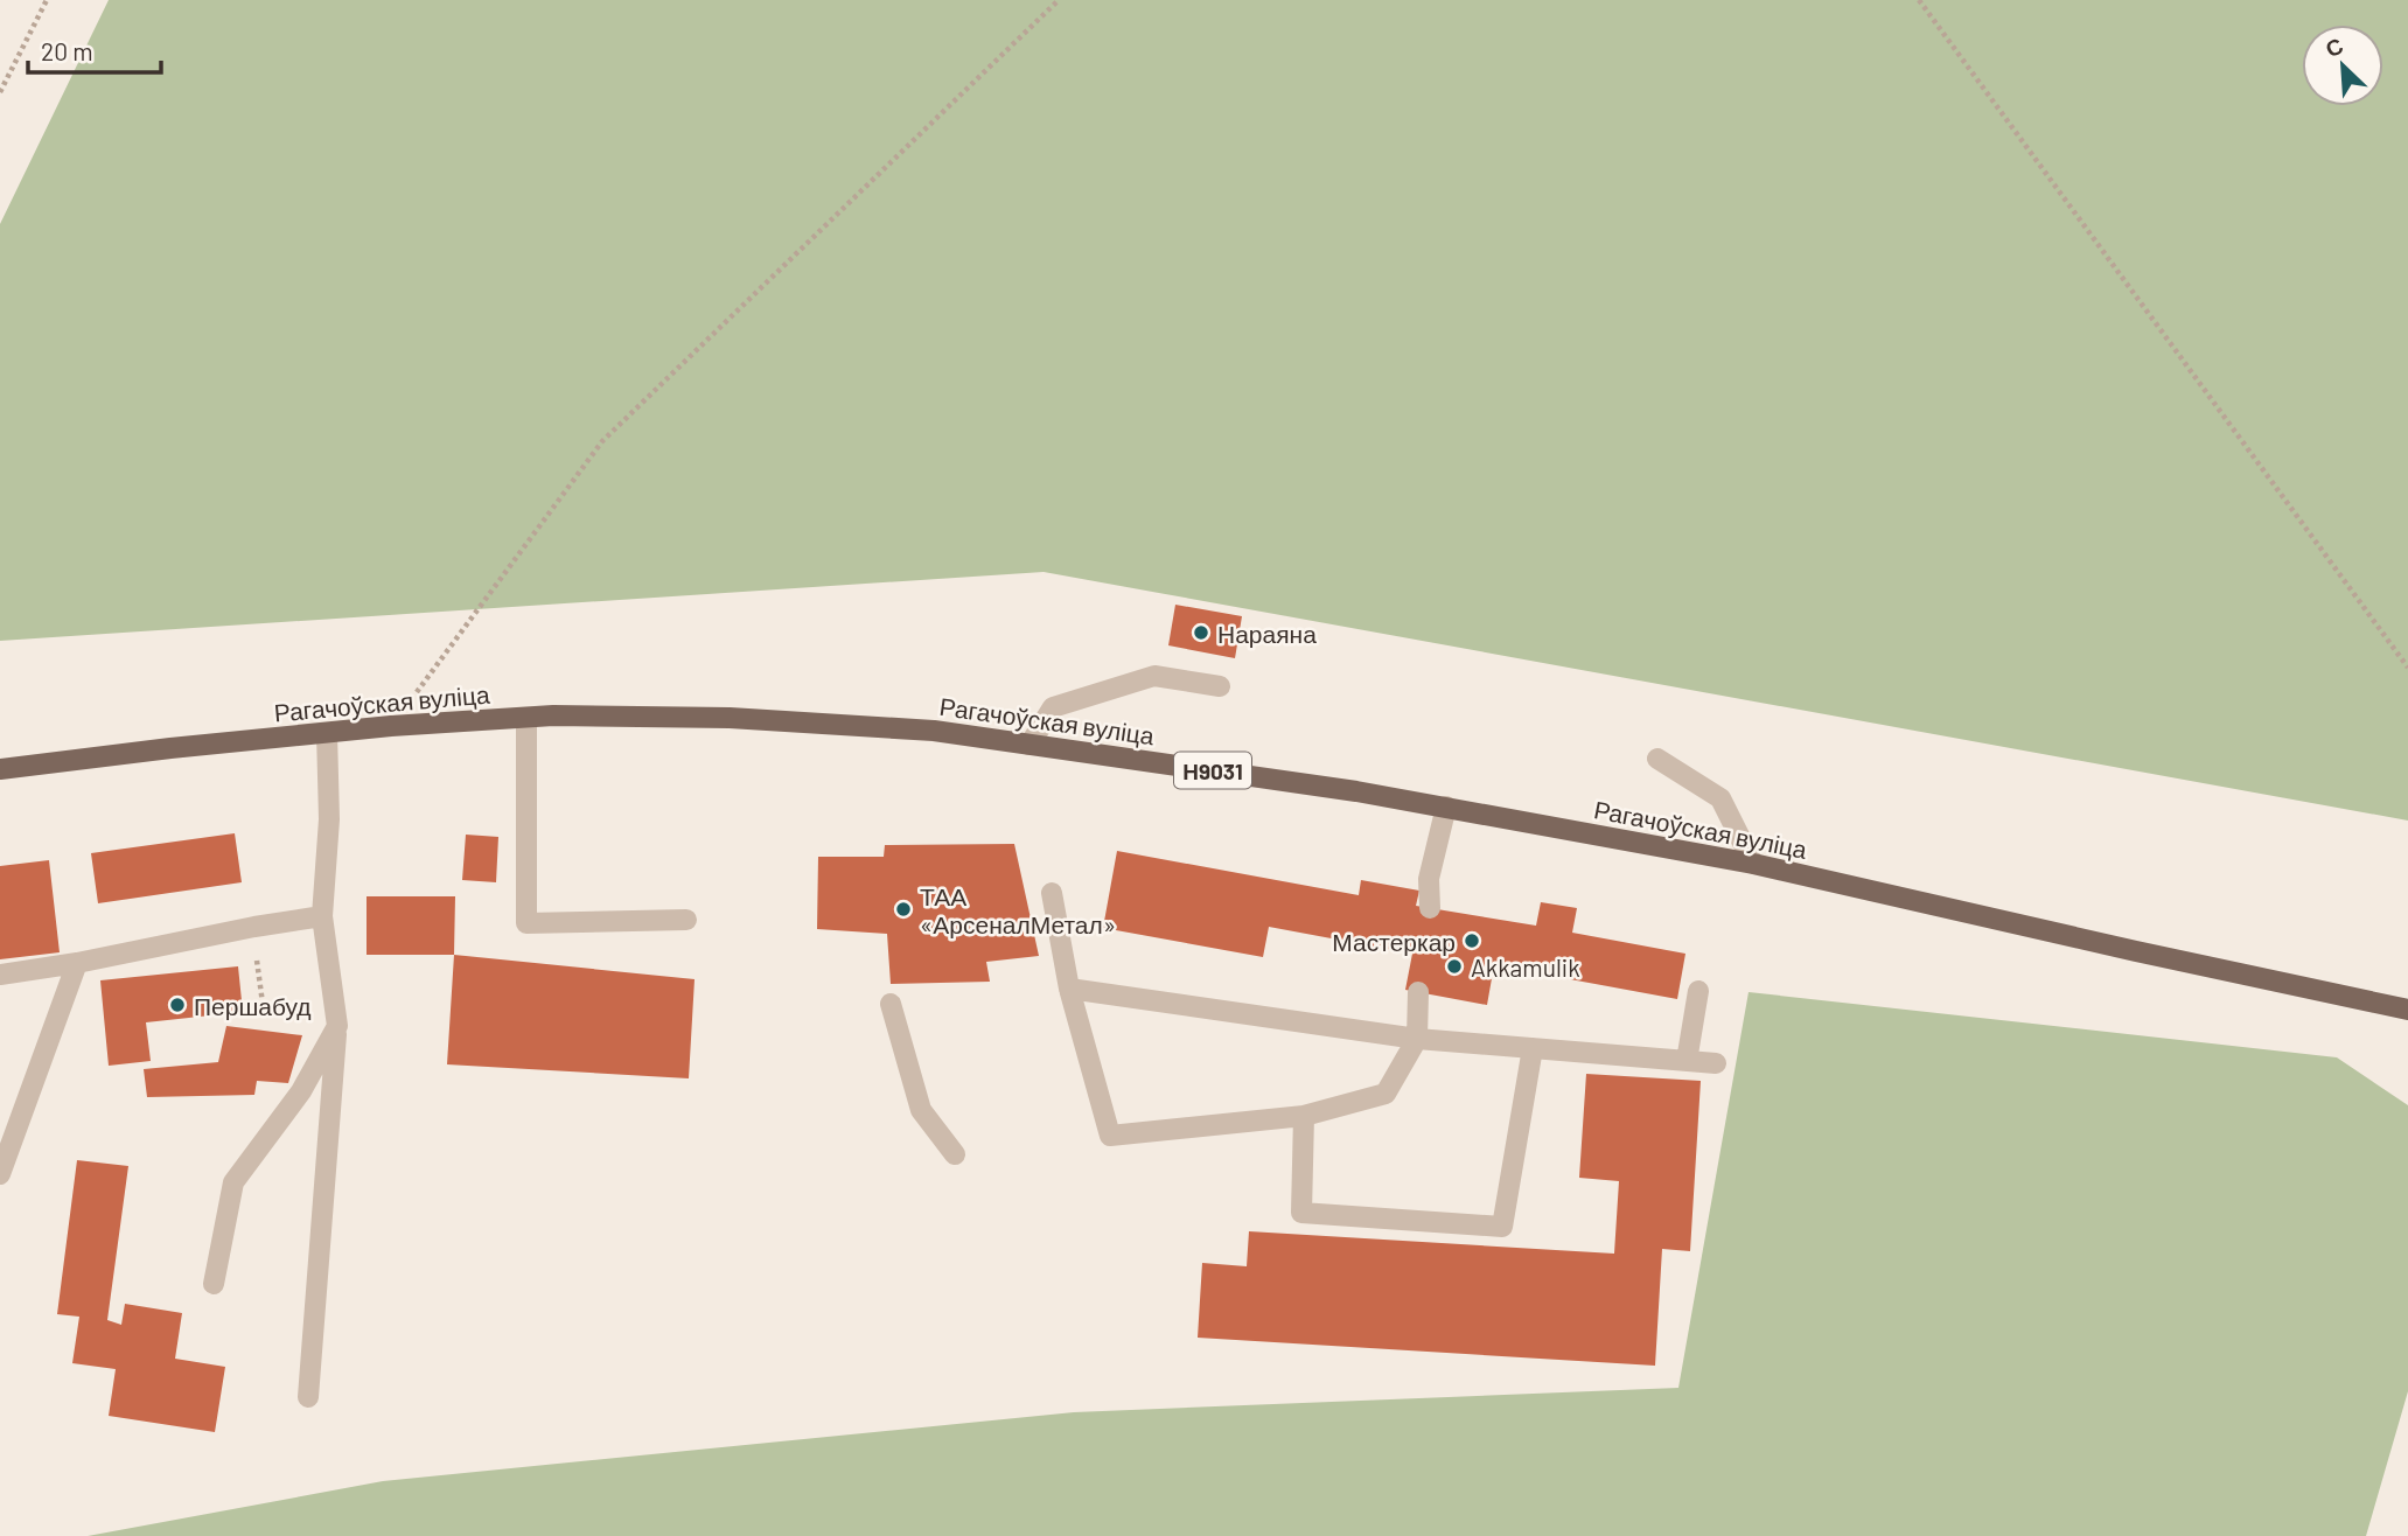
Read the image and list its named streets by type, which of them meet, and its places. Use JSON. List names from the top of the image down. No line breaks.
{"streets":{"main road":["Рагачоўская вуліца","Н9031"]},"places":["Нараяна","ТАА «АрсеналМетал»","Мастеркар","Akkamulik","Першабуд"],"scale_bar":"20 m","north":"top left"}
